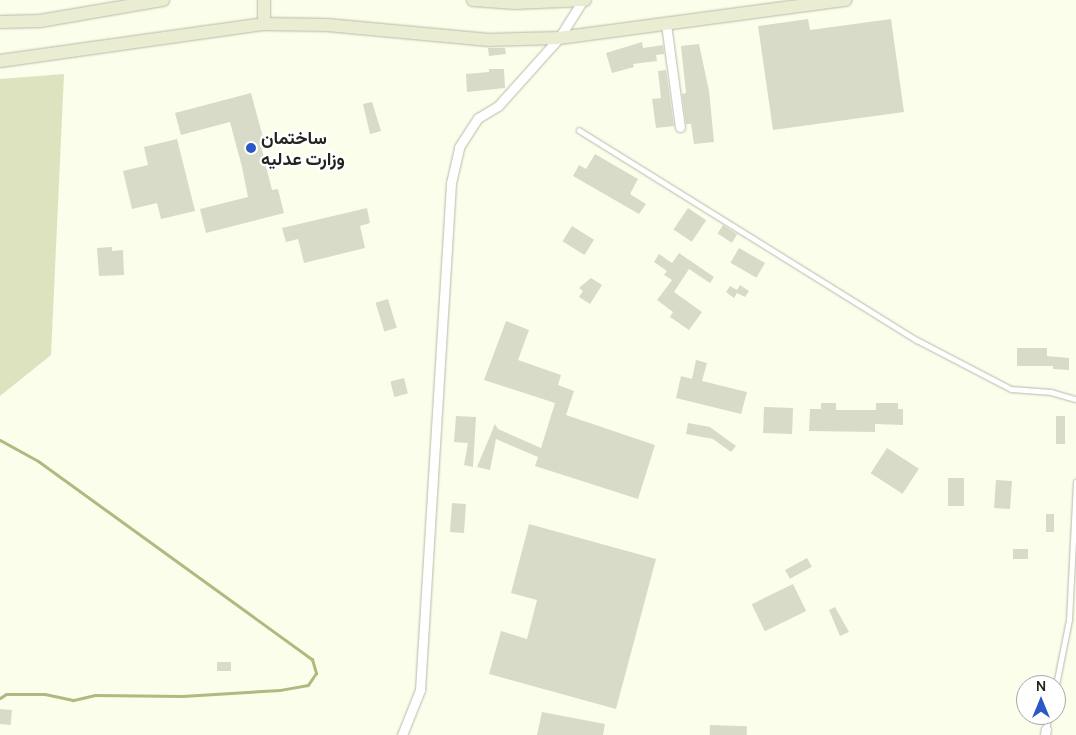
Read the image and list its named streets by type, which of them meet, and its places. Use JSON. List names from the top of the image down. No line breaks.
{"places":["ساختمان وزارت عدلیه"],"north":"top"}
